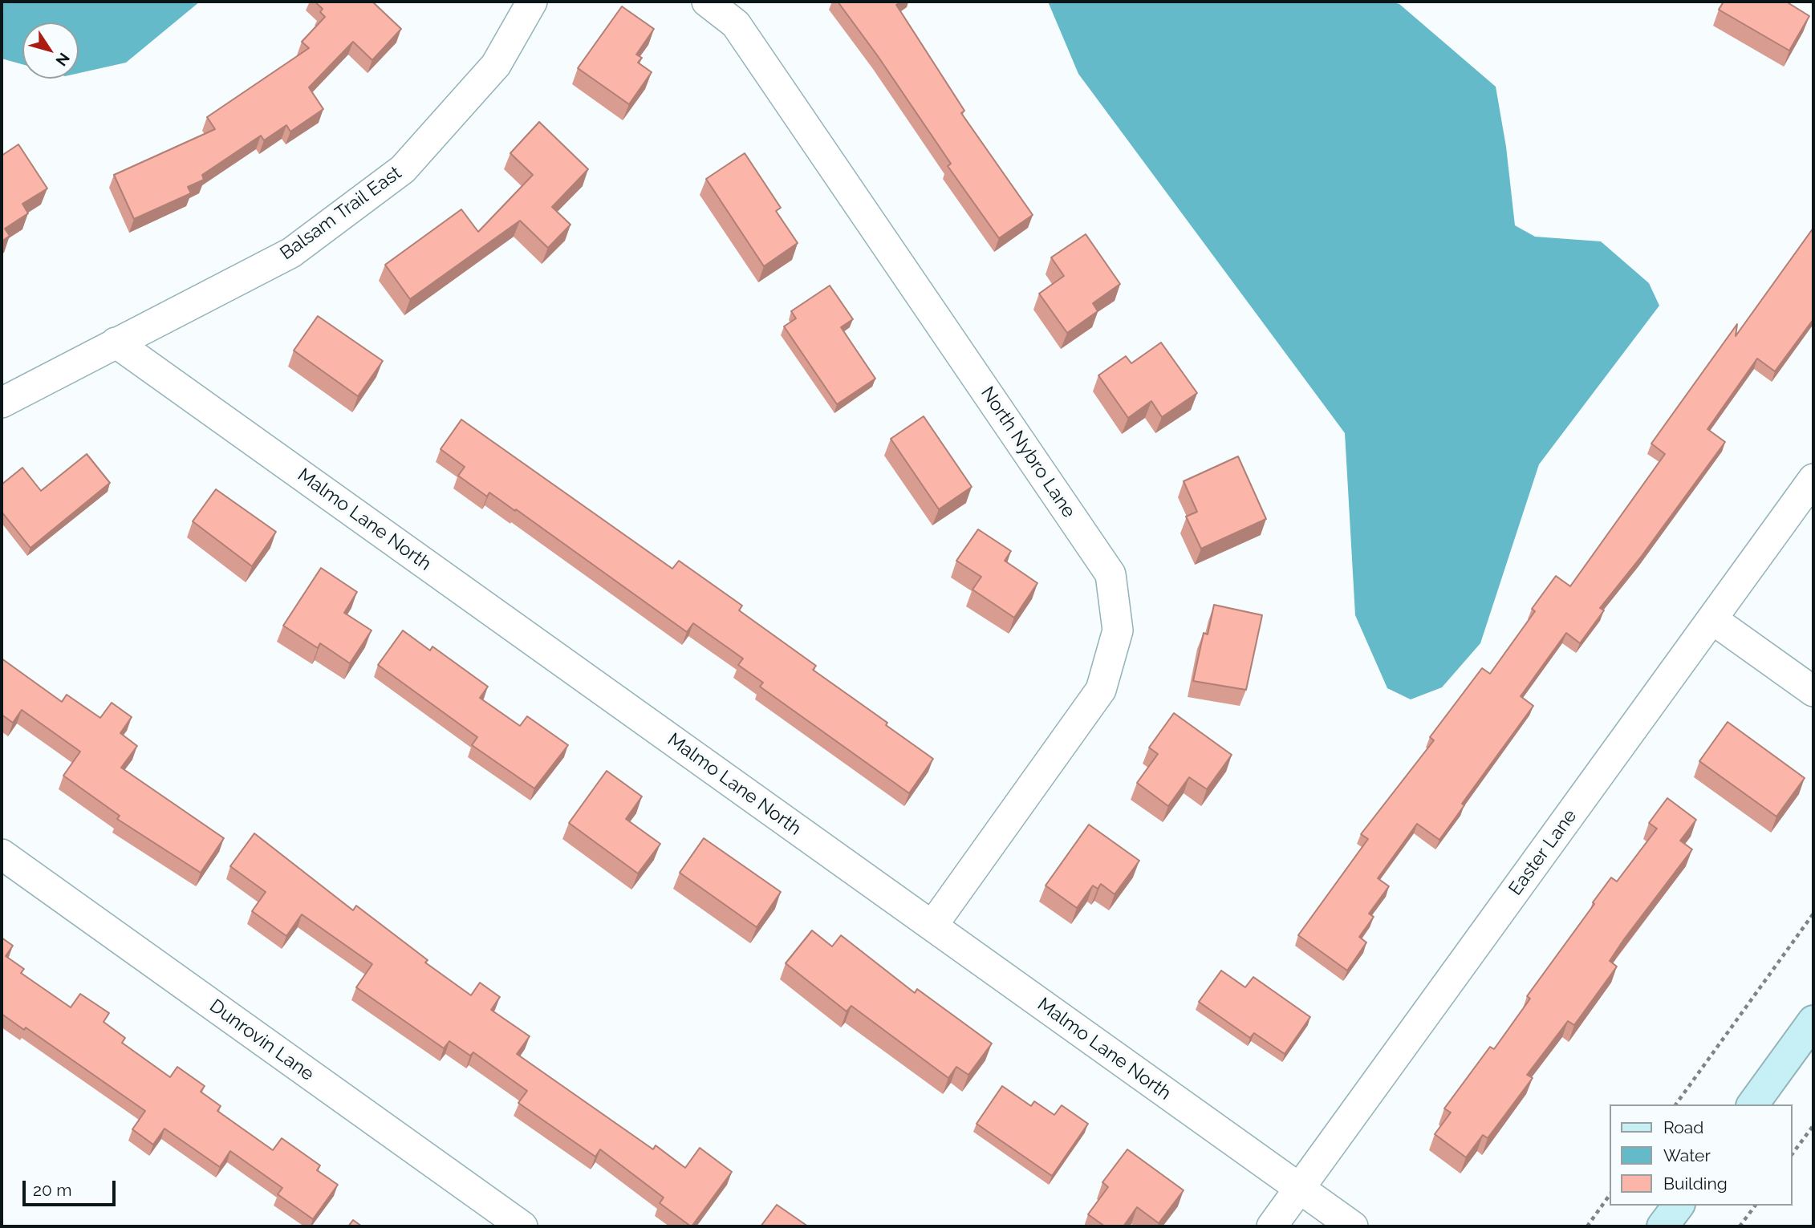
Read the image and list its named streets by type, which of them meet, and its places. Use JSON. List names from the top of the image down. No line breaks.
{"streets":{"street":["Balsam Trail East","North Nybro Lane","Malmo Lane North","Easter Lane","Dunrovin Lane"]},"crossings":[["Balsam Trail East","Malmo Lane North"],["North Nybro Lane","Malmo Lane North"],["Malmo Lane North","Easter Lane"]],"legend":["Road","Water","Building"],"scale_bar":"20 m","north":"bottom right"}
